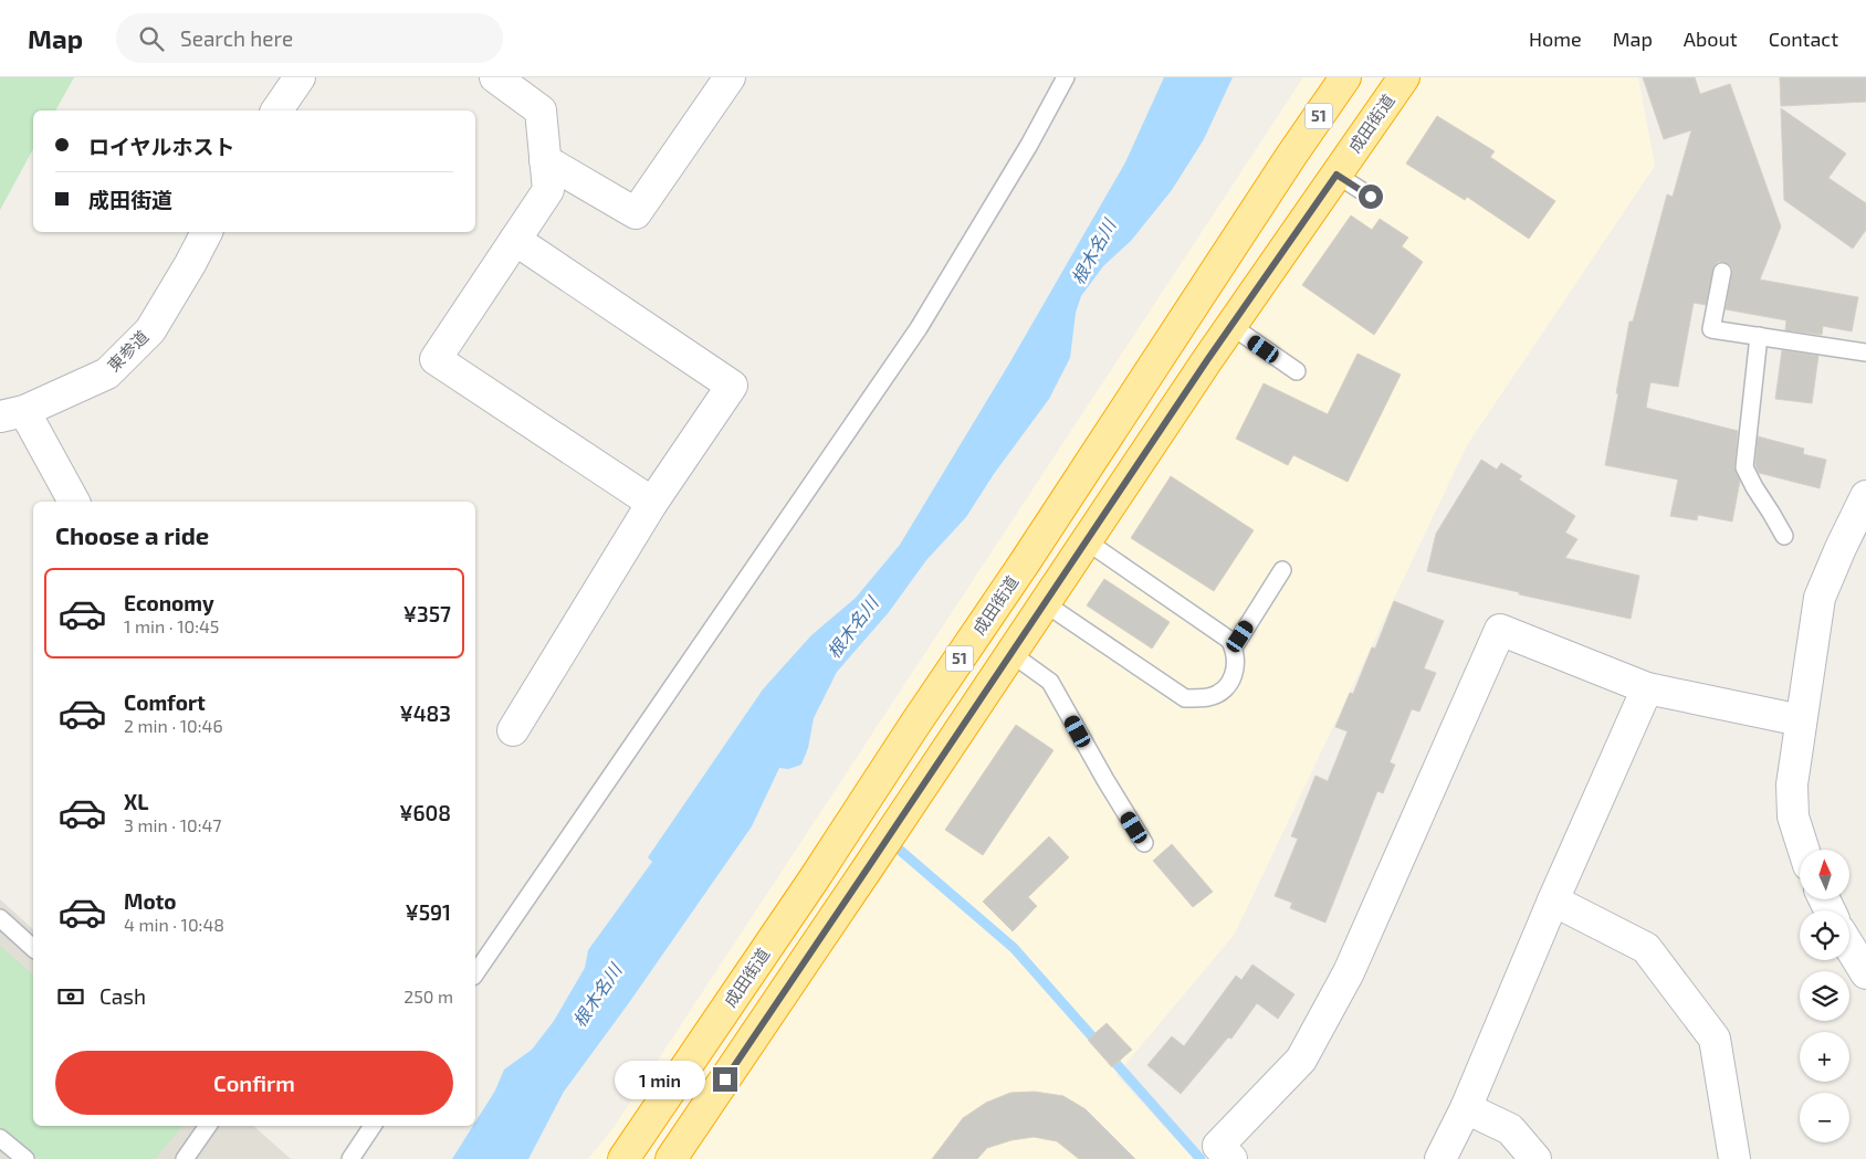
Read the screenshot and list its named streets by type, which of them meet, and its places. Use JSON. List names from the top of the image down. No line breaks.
{"streets":{"highway":["51","成田街道"],"street":["東参道"]},"water":["根木名川"],"north":"top","page":{"header":"Map","search":"Search here","nav":["Home","Map","About","Contact"],"banner":["ロイヤルホスト","成田街道"],"heading":"Choose a ride","list":[{"name":"Economy","note":"1 min · 10:45","value":"¥357"},{"name":"Comfort","note":"2 min · 10:46","value":"¥483"},{"name":"XL","note":"3 min · 10:47","value":"¥608"},{"name":"Moto","note":"4 min · 10:48","value":"¥591"}],"map_buttons":["+","−"],"pay":["Cash","250 m"],"buttons":"Confirm","bubble":"1 min"}}
